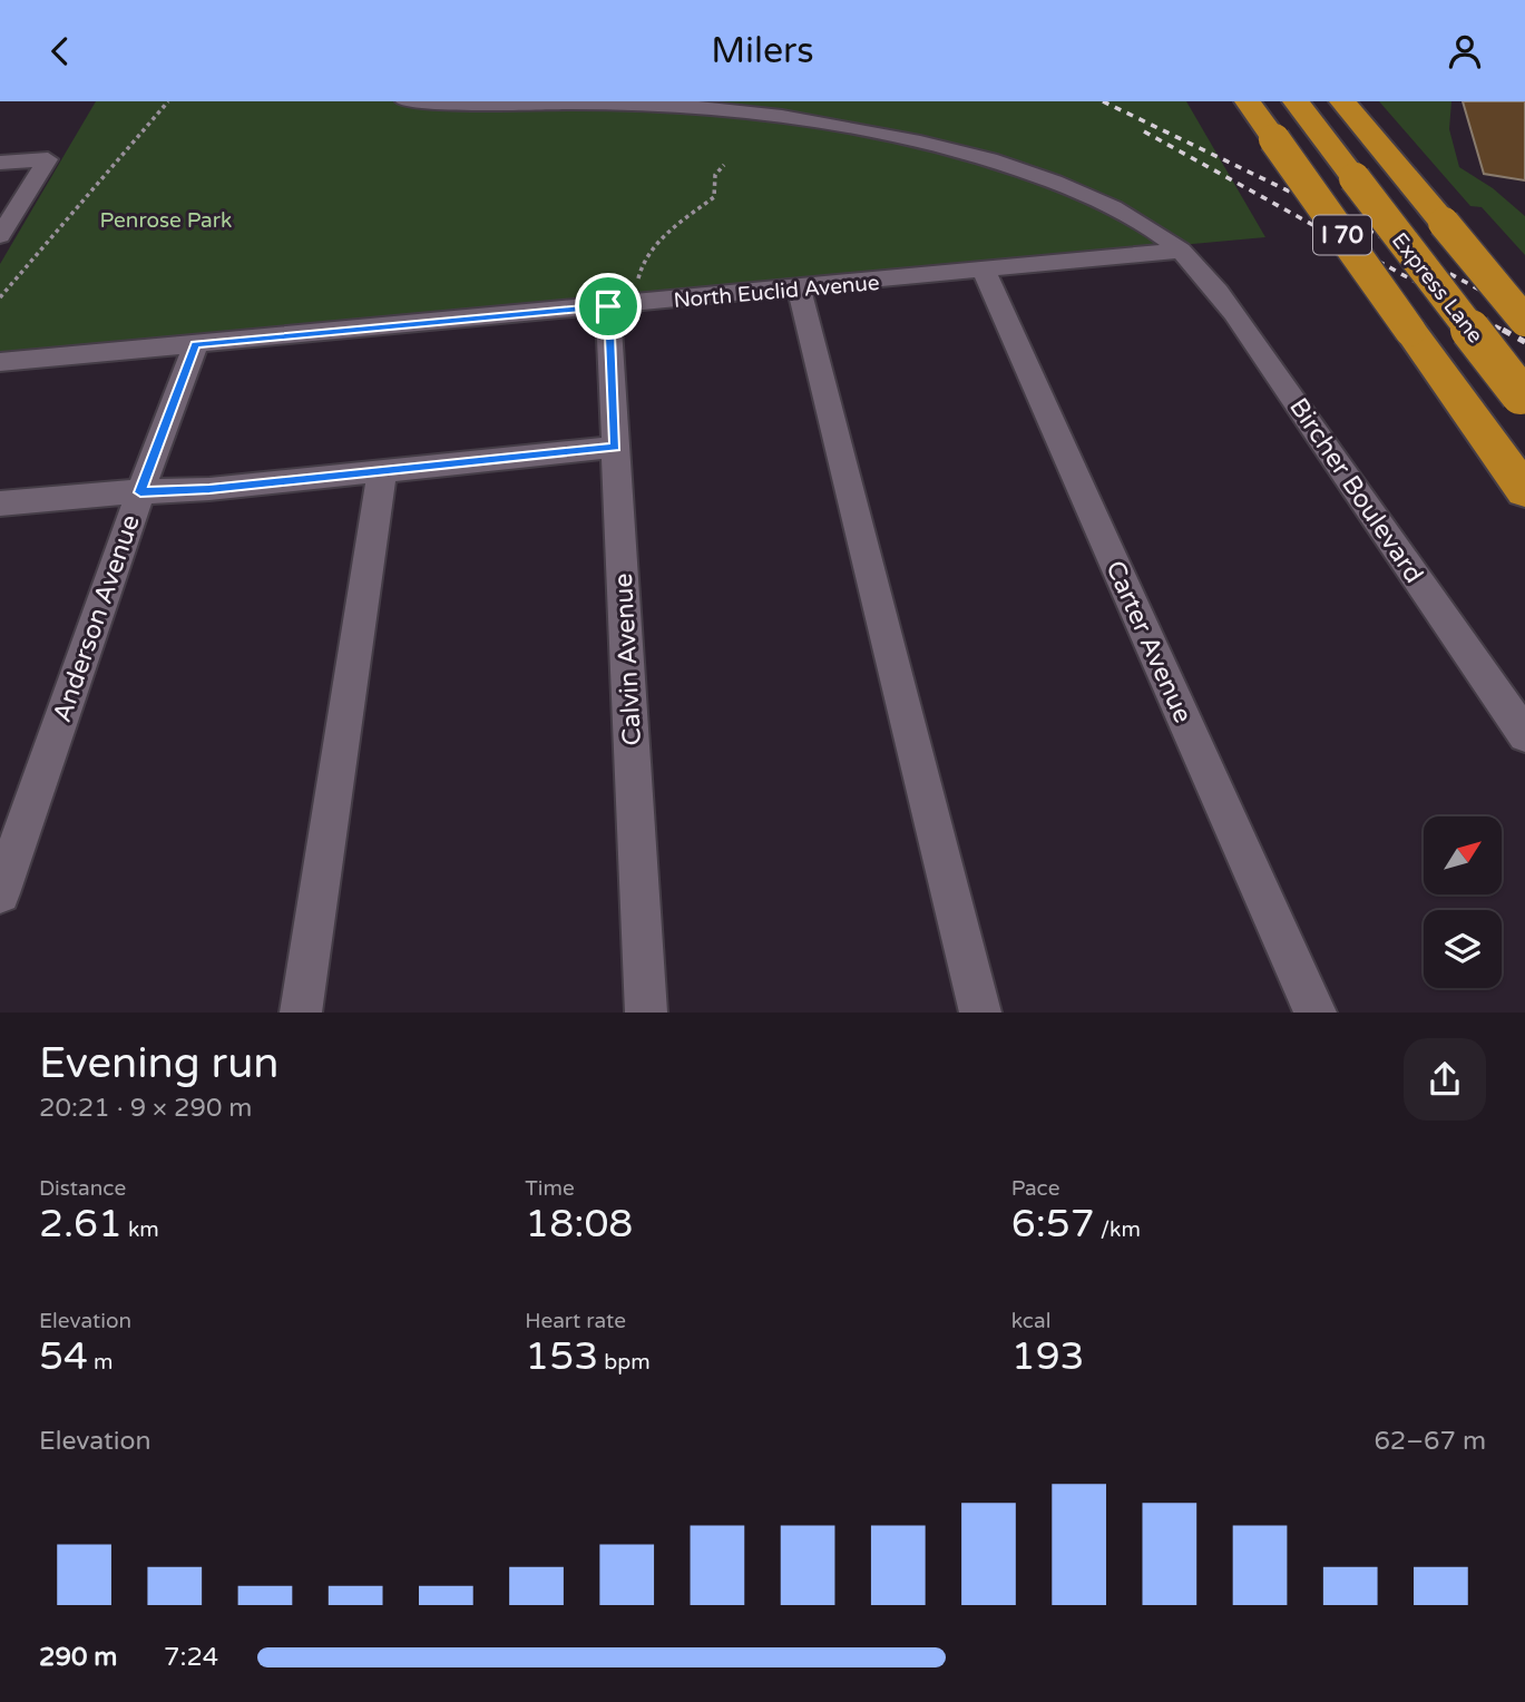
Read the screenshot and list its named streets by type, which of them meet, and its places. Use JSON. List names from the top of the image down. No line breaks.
{"streets":{"highway":["I 70","Express Lane"],"street":["North Euclid Avenue","Bircher Boulevard","Anderson Avenue","Carter Avenue","Calvin Avenue"]},"crossings":[["North Euclid Avenue","Bircher Boulevard"],["North Euclid Avenue","Anderson Avenue"],["North Euclid Avenue","Carter Avenue"],["North Euclid Avenue","Calvin Avenue"]],"parks":["Penrose Park"],"north":"top right","page":{"header":"Milers","heading":["Evening run","20:21 · 9 × 290 m"],"stats":[["Distance","2.61 km"],["Time","18:08"],["Pace","6:57 /km"],["Elevation","54 m"],["Heart rate","153 bpm"],["kcal","193"]],"chart":["Elevation","62–67 m"],"list":[{"name":"290 m","note":"7:24"}]}}
